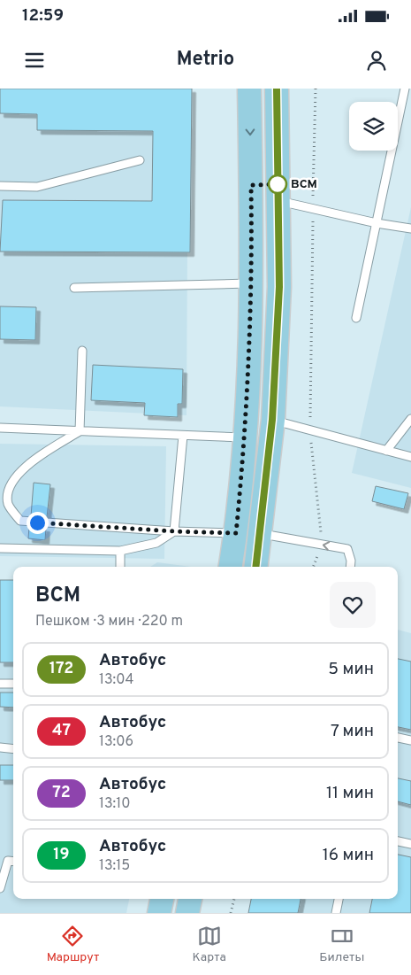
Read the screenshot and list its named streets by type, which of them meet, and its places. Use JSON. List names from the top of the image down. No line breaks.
{"places":["ВСМ"],"lines":["bus line 172"],"page":{"status":"12:59","header":"Metrio","heading":["ВСМ","Пешком · 3 мин · 220 m"],"list":[{"mark":"172","name":"Автобус","note":"13:04","value":"5 мин"},{"mark":"47","name":"Автобус","note":"13:06","value":"7 мин"},{"mark":"72","name":"Автобус","note":"13:10","value":"11 мин"},{"mark":"19","name":"Автобус","note":"13:15","value":"16 мин"}],"tabs":["Маршрут","Карта","Билеты"]}}
